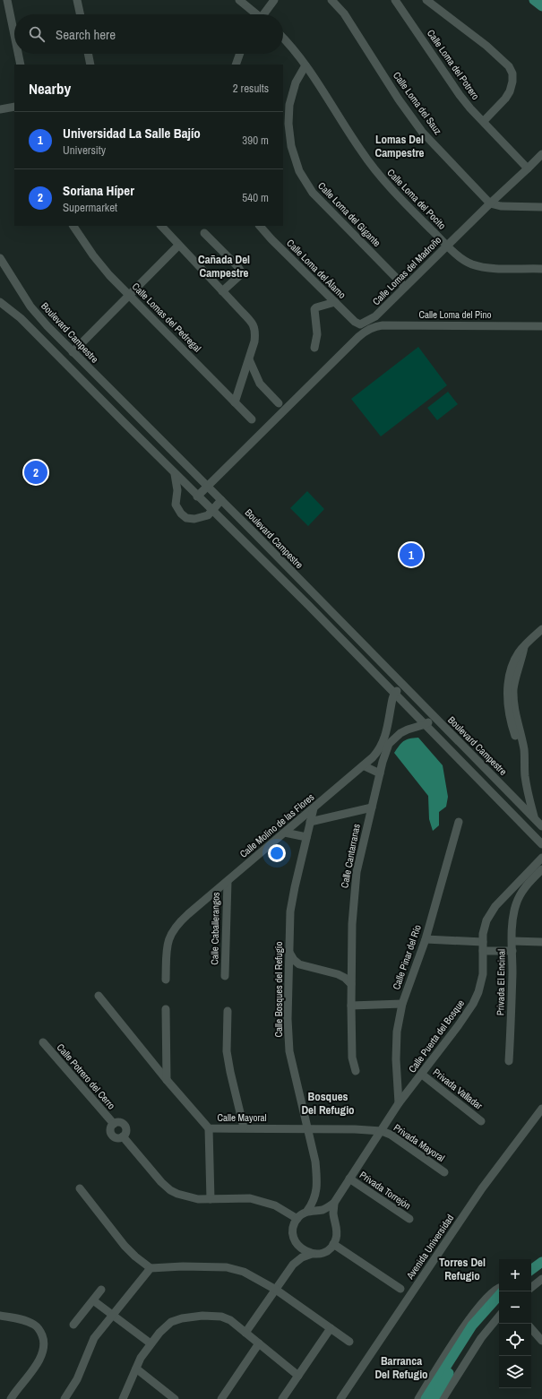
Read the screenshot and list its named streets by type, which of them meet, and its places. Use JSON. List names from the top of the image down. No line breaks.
{"streets":{"street":["Calle Loma del Potrero","Calle Loma del Sauz","Calle Loma del Pocito","Calle Loma del Gigante","Calle Loma del Álamo","Calle Lomas del Madroño","Calle Loma del Pino","Calle Lomas del Pedregal","Boulevard Campestre","Calle Molino de las Flores","Calle Cantarranas","Calle Caballerangos","Calle Pinar del Río","Privada El Encinal","Calle Bosques del Refugio","Calle Puerta del Bosque","Calle Potrero del Cerro","Privada Valladar","Calle Mayoral","Privada Mayoral","Privada Torrejón","Avenida Universidad"]},"crossings":[["Calle Loma del Potrero","Calle Lomas del Madroño"],["Calle Loma del Sauz","Calle Lomas del Madroño"],["Calle Loma del Pocito","Calle Loma del Gigante"],["Calle Loma del Pocito","Calle Lomas del Madroño"],["Calle Loma del Gigante","Calle Lomas del Madroño"],["Calle Loma del Álamo","Calle Lomas del Madroño"],["Calle Loma del Pino","Boulevard Campestre"],["Boulevard Campestre","Calle Molino de las Flores"],["Boulevard Campestre","Calle Cantarranas"],["Calle Molino de las Flores","Calle Caballerangos"],["Calle Molino de las Flores","Calle Bosques del Refugio"],["Calle Pinar del Río","Calle Puerta del Bosque"],["Calle Bosques del Refugio","Calle Mayoral"],["Calle Puerta del Bosque","Privada Valladar"],["Calle Puerta del Bosque","Calle Mayoral"],["Calle Puerta del Bosque","Privada Mayoral"],["Calle Puerta del Bosque","Privada Torrejón"],["Calle Mayoral","Privada Mayoral"]],"districts":["Lomas Del Campestre","Cañada Del Campestre","Bosques Del Refugio","Torres Del Refugio","Barranca Del Refugio"],"page":{"search":"Search here","heading":["Nearby","2 results"],"list":[{"mark":"1","name":"Universidad La Salle Bajío","note":"University","value":"390 m"},{"mark":"2","name":"Soriana Híper","note":"Supermarket","value":"540 m"}],"pins":["2","1"],"map_buttons":["+","−"]}}
